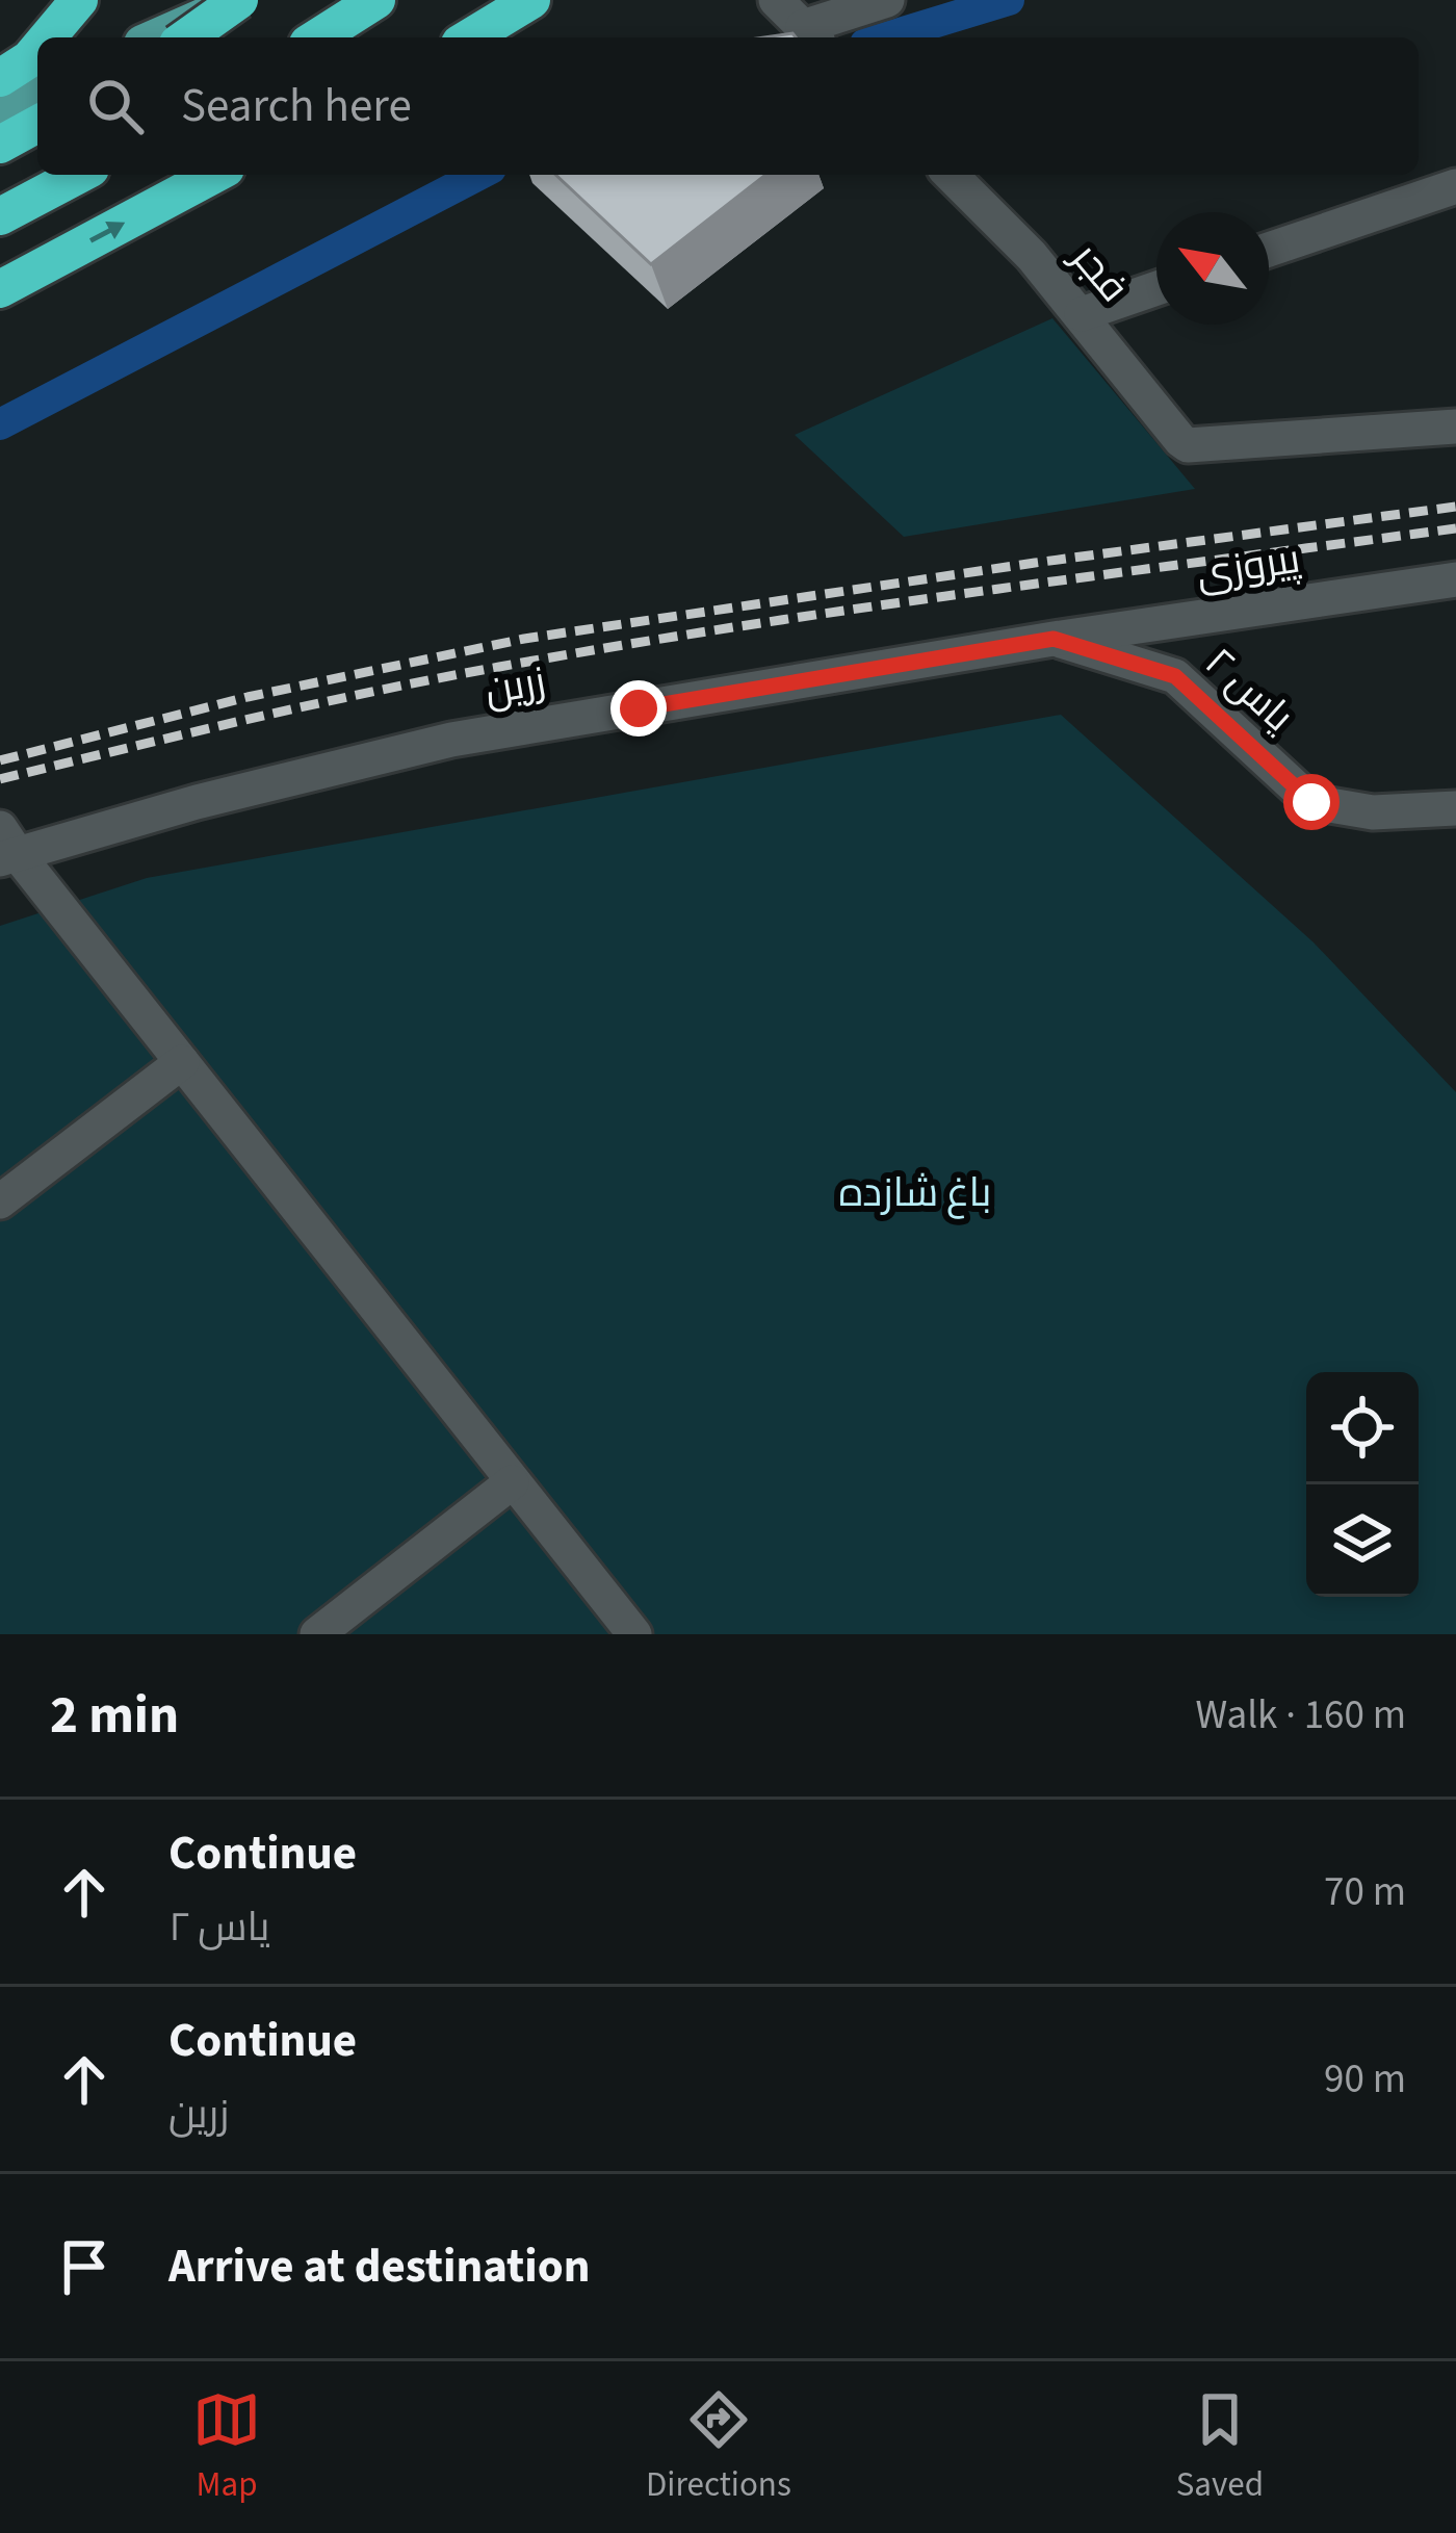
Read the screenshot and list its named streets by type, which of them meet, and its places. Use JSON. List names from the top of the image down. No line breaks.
{"streets":{"street":["فجر","پیروزی","زرین","یاس ۲"]},"crossings":[["پیروزی","زرین"],["پیروزی","یاس ۲"],["زرین","یاس ۲"]],"parks":["باغ شازده"],"north":"top left","page":{"search":"Search here","heading":["2 min","Walk · 160 m"],"list":[["Continue","یاس ۲","70 m"],["Continue","زرین","90 m"],"Arrive at destination"],"nav":["Map","Directions","Saved"]}}
